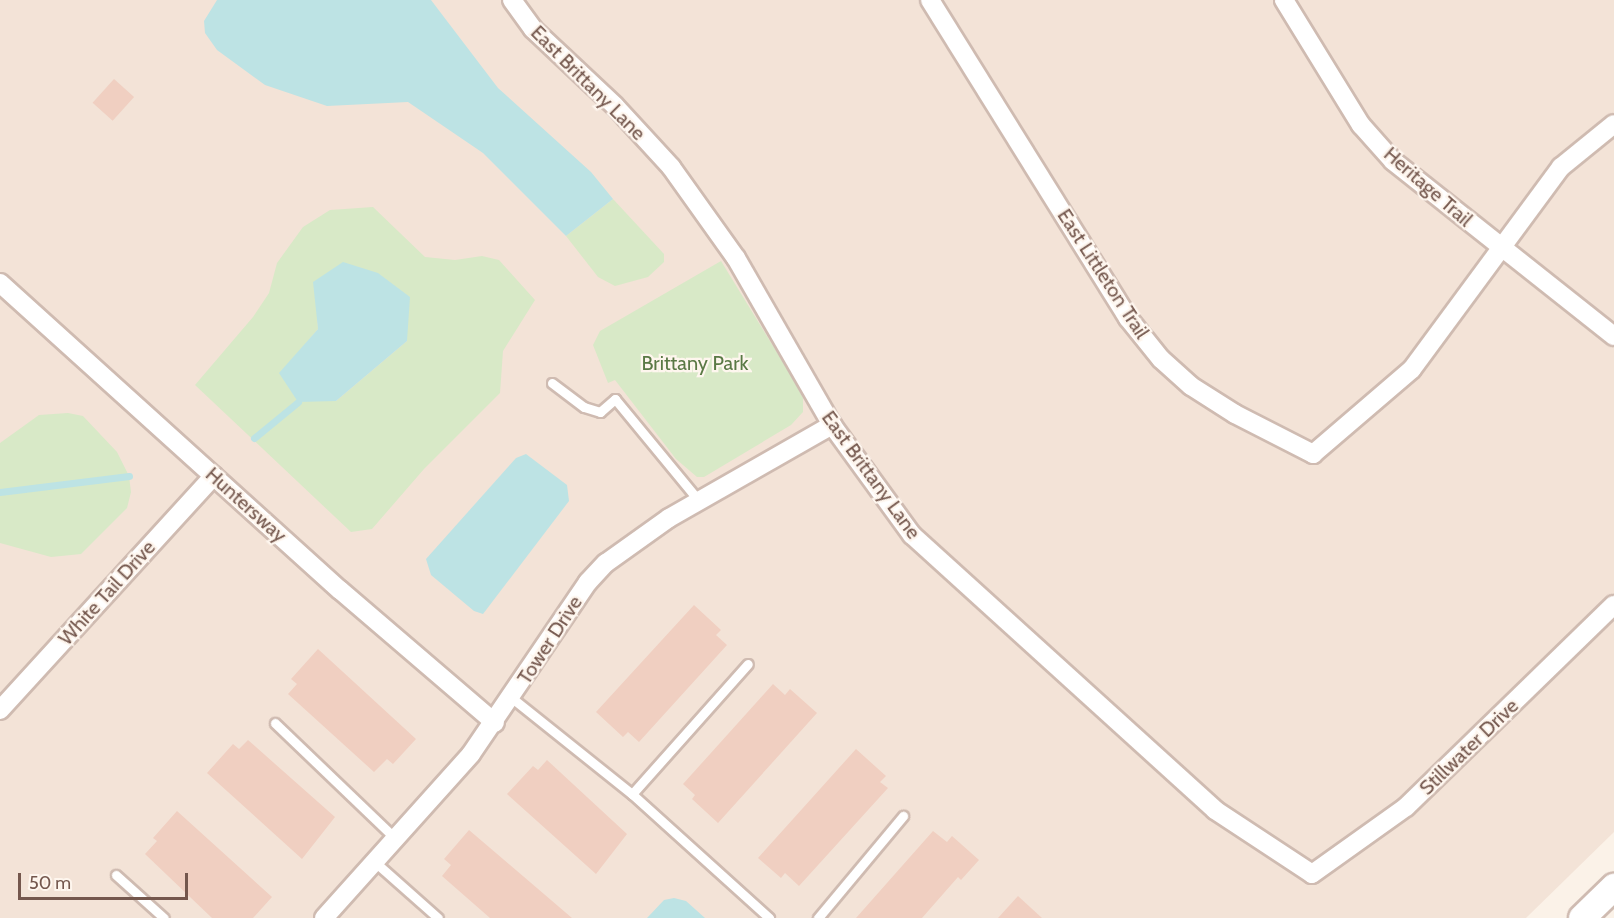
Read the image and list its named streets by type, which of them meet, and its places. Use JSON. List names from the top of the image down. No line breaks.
{"streets":{"street":["East Brittany Lane","Heritage Trail","East Littleton Trail","Huntersway","White Tail Drive","Tower Drive","Stillwater Drive"]},"crossings":[["East Brittany Lane","Tower Drive"],["East Brittany Lane","Stillwater Drive"],["Heritage Trail","East Littleton Trail"],["Huntersway","White Tail Drive"],["Huntersway","Tower Drive"]],"parks":["Brittany Park"],"scale_bar":"50 m"}
